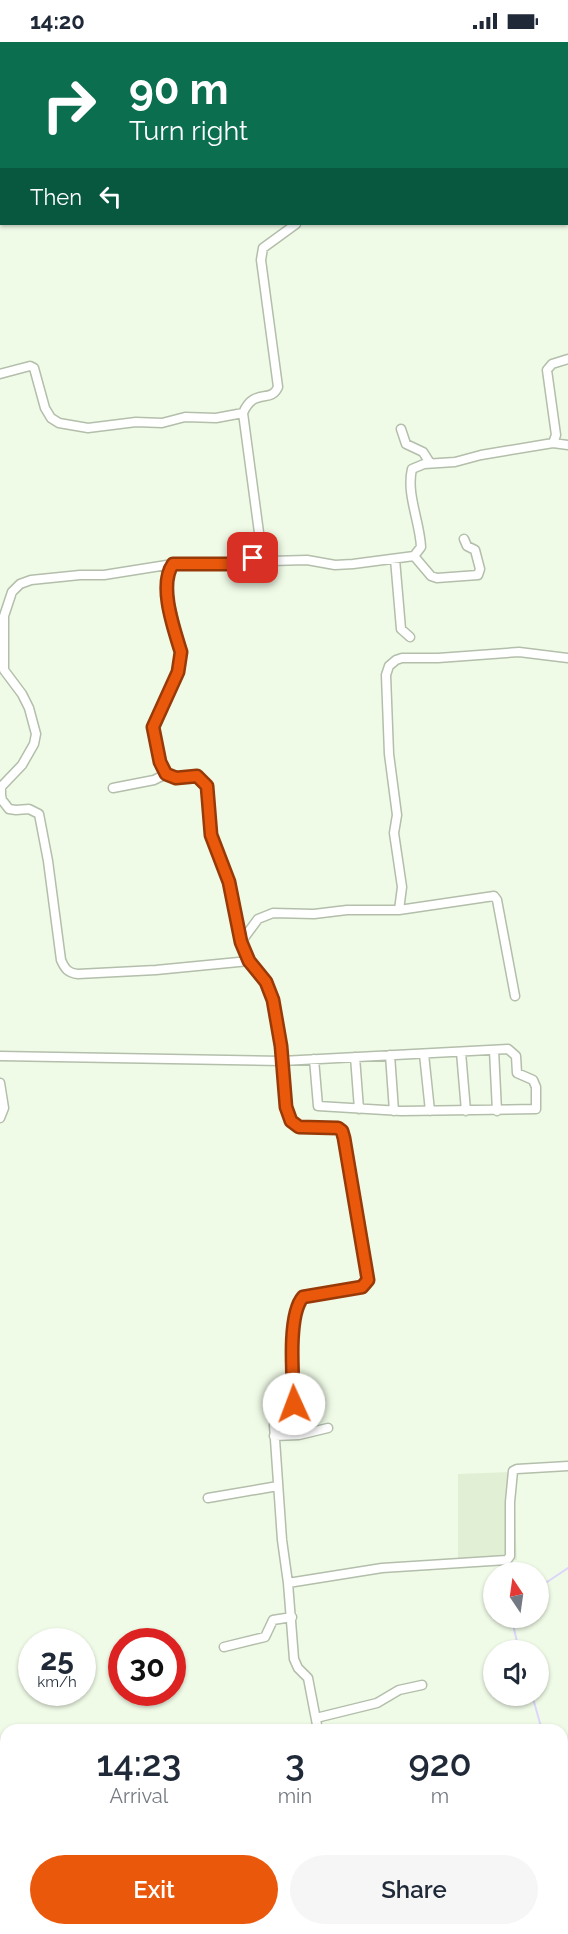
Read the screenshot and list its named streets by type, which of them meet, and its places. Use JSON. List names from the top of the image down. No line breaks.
{"north":"top","page":{"status":"14:20","turn":["90 m","Turn right"],"then":"Then","speed":"25 km/h","limit":"30","eta":["14:23","Arrival","3","min","920","m"],"buttons":["Exit","Share"]}}
